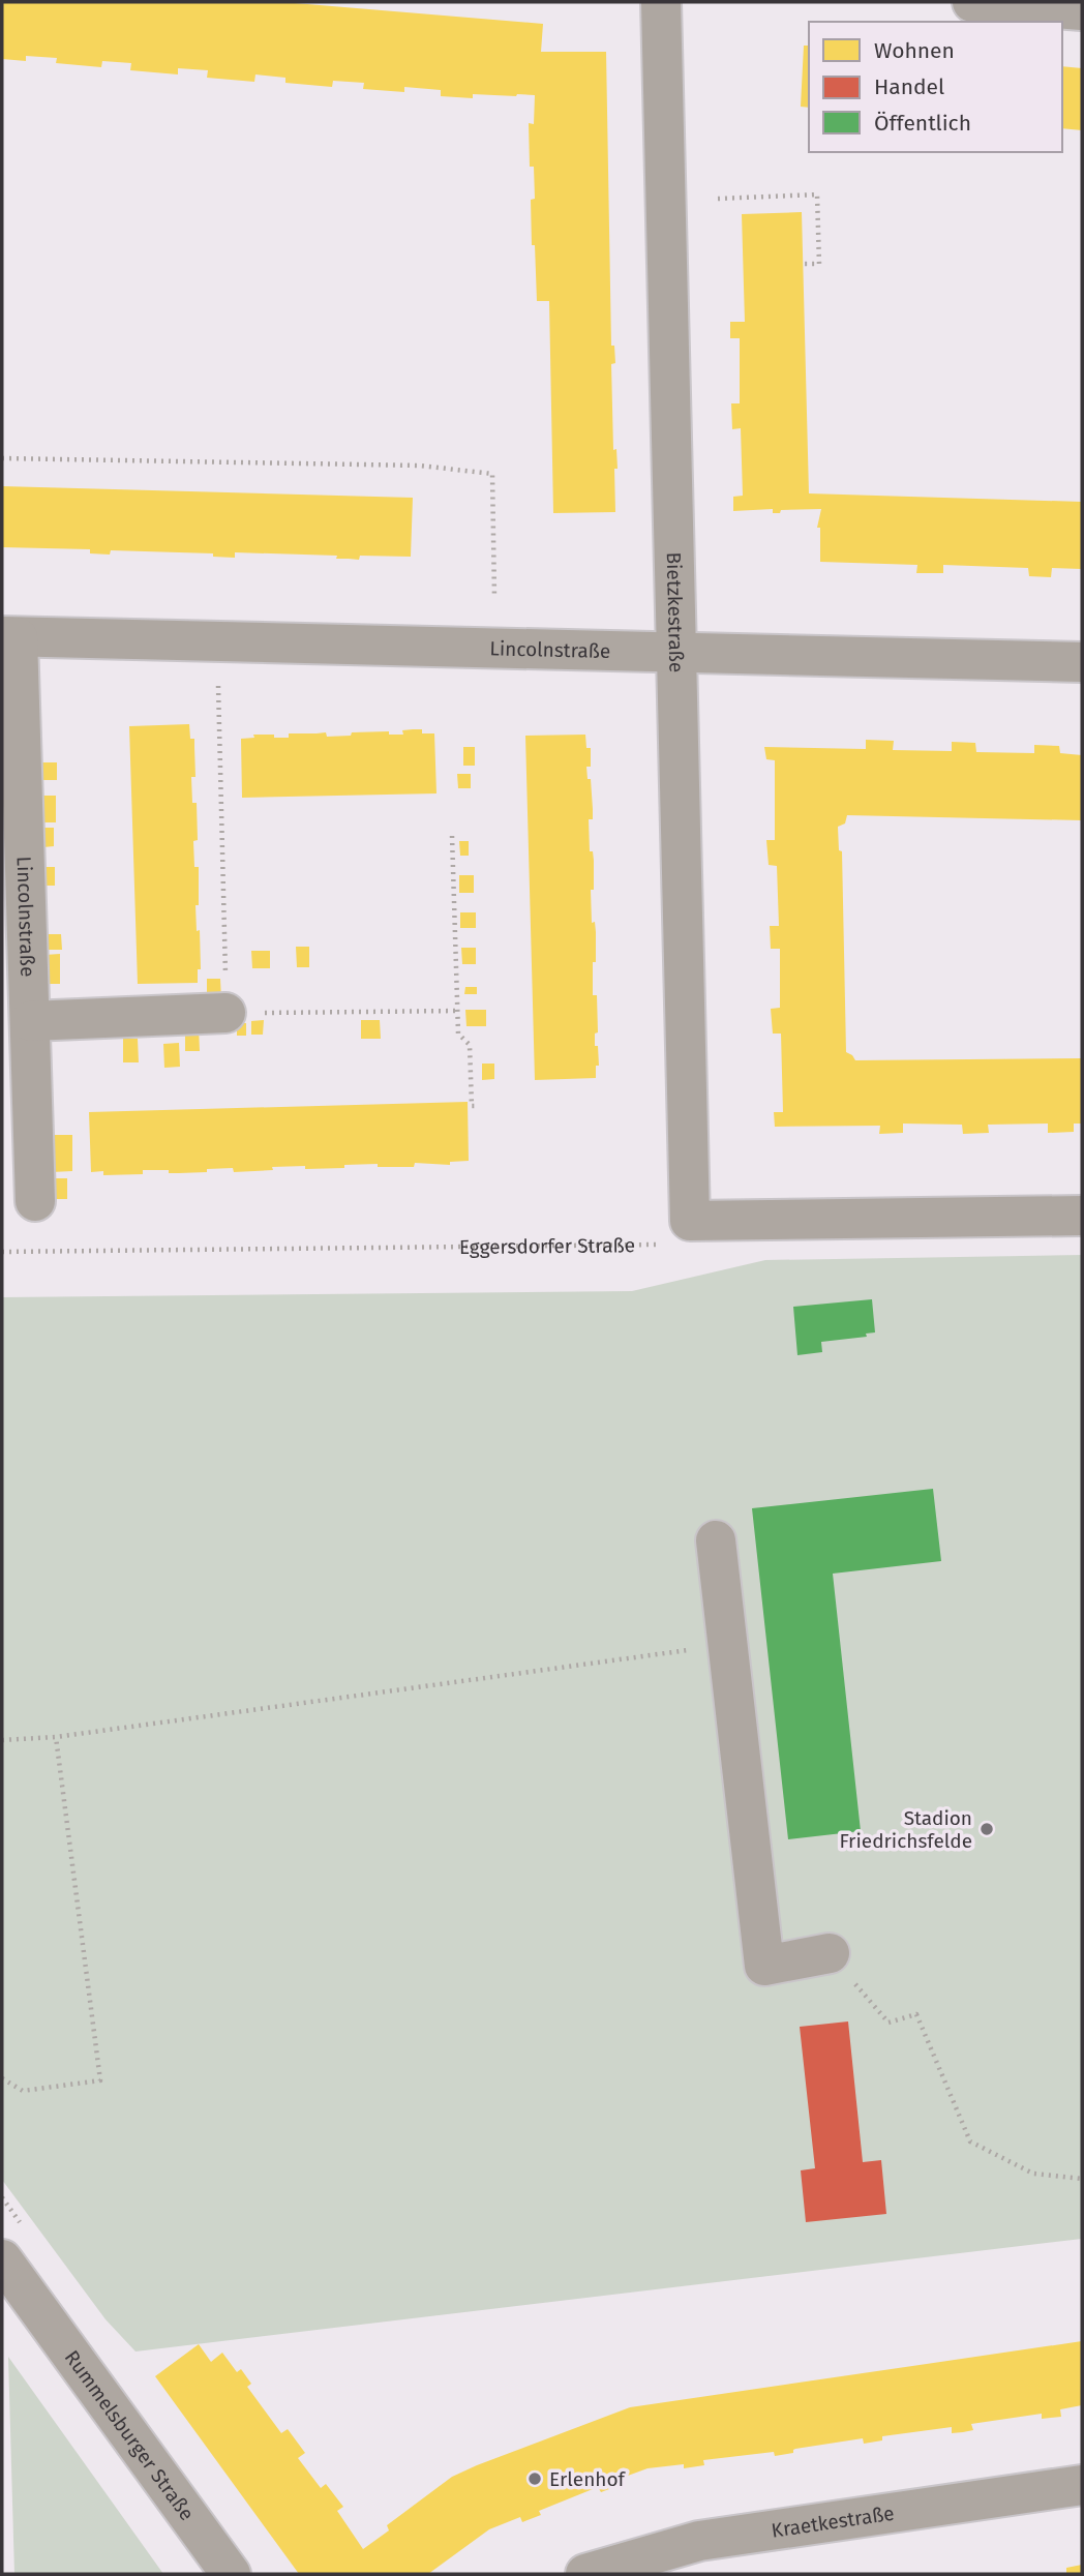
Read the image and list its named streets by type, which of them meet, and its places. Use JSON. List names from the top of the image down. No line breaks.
{"streets":{"street":["Bietzkestraße","Lincolnstraße","Rummelsburger Straße","Kraetkestraße"],"path":["Eggersdorfer Straße"]},"crossings":[["Bietzkestraße","Lincolnstraße"],["Bietzkestraße","Eggersdorfer Straße"]],"places":["Stadion Friedrichsfelde","Erlenhof"],"legend":["Wohnen","Handel","Öffentlich"]}
